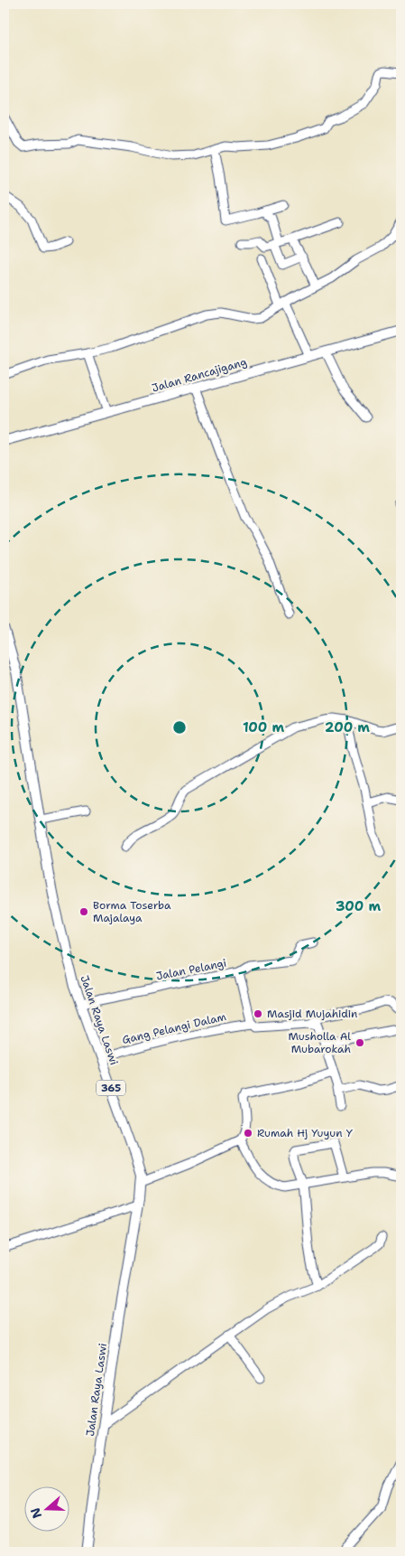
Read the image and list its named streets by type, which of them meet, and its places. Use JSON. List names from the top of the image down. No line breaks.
{"streets":{"main road":["Jalan Rancajigang","Jalan Raya Laswi","365"],"street":["Jalan Pelangi","Gang Pelangi Dalam"]},"crossings":[["Jalan Pelangi","Jalan Raya Laswi"],["Jalan Pelangi","Gang Pelangi Dalam"],["Jalan Raya Laswi","Gang Pelangi Dalam"]],"places":["Borma Toserba Majalaya","Masjid Mujahidin","Musholla Al Mubarokah","Rumah Hj Yuyun Y"],"north":"left","rings":["100 m","200 m","300 m"]}
